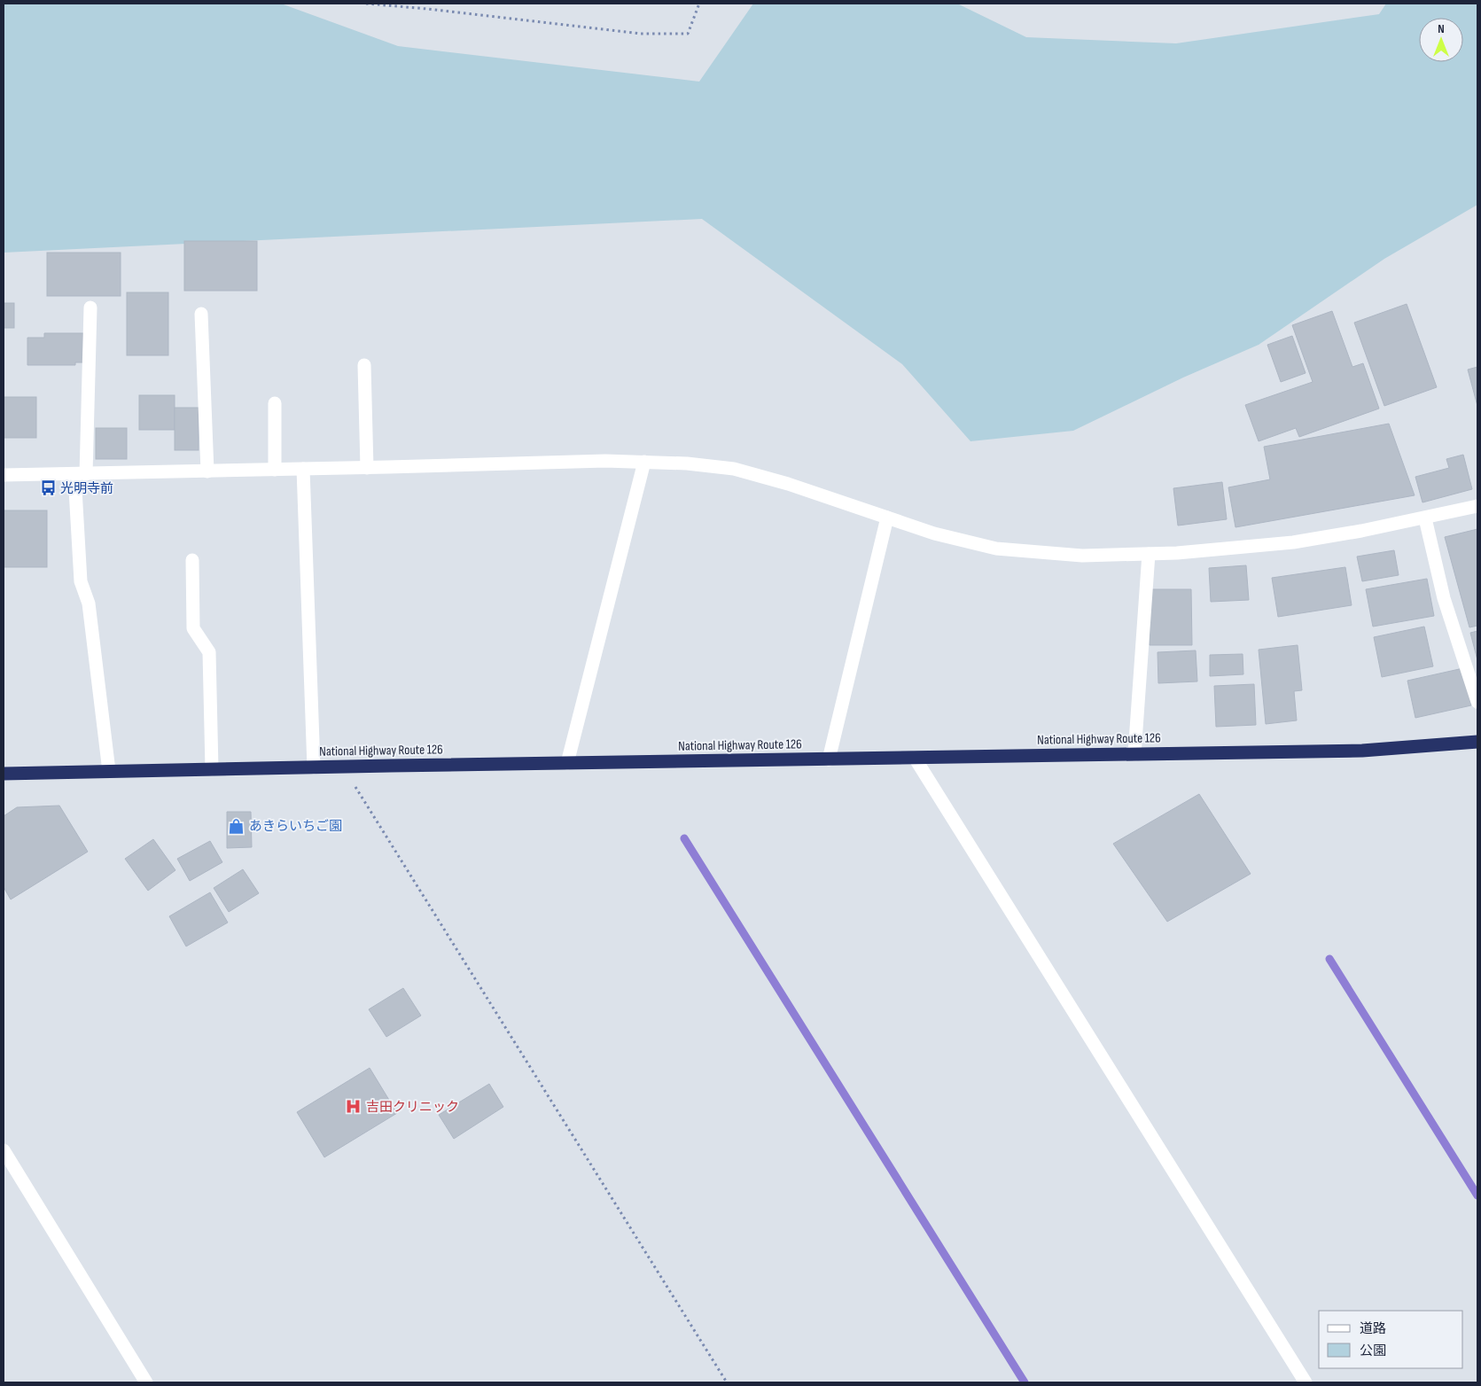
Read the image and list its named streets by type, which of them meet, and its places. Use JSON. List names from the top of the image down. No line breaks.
{"streets":{"highway":["National Highway Route 126"]},"places":{"bus stop":["光明寺前"],"shop":["あきらいちご園"],"hospital":["吉田クリニック"]},"legend":["道路","公園"],"north":"top"}
